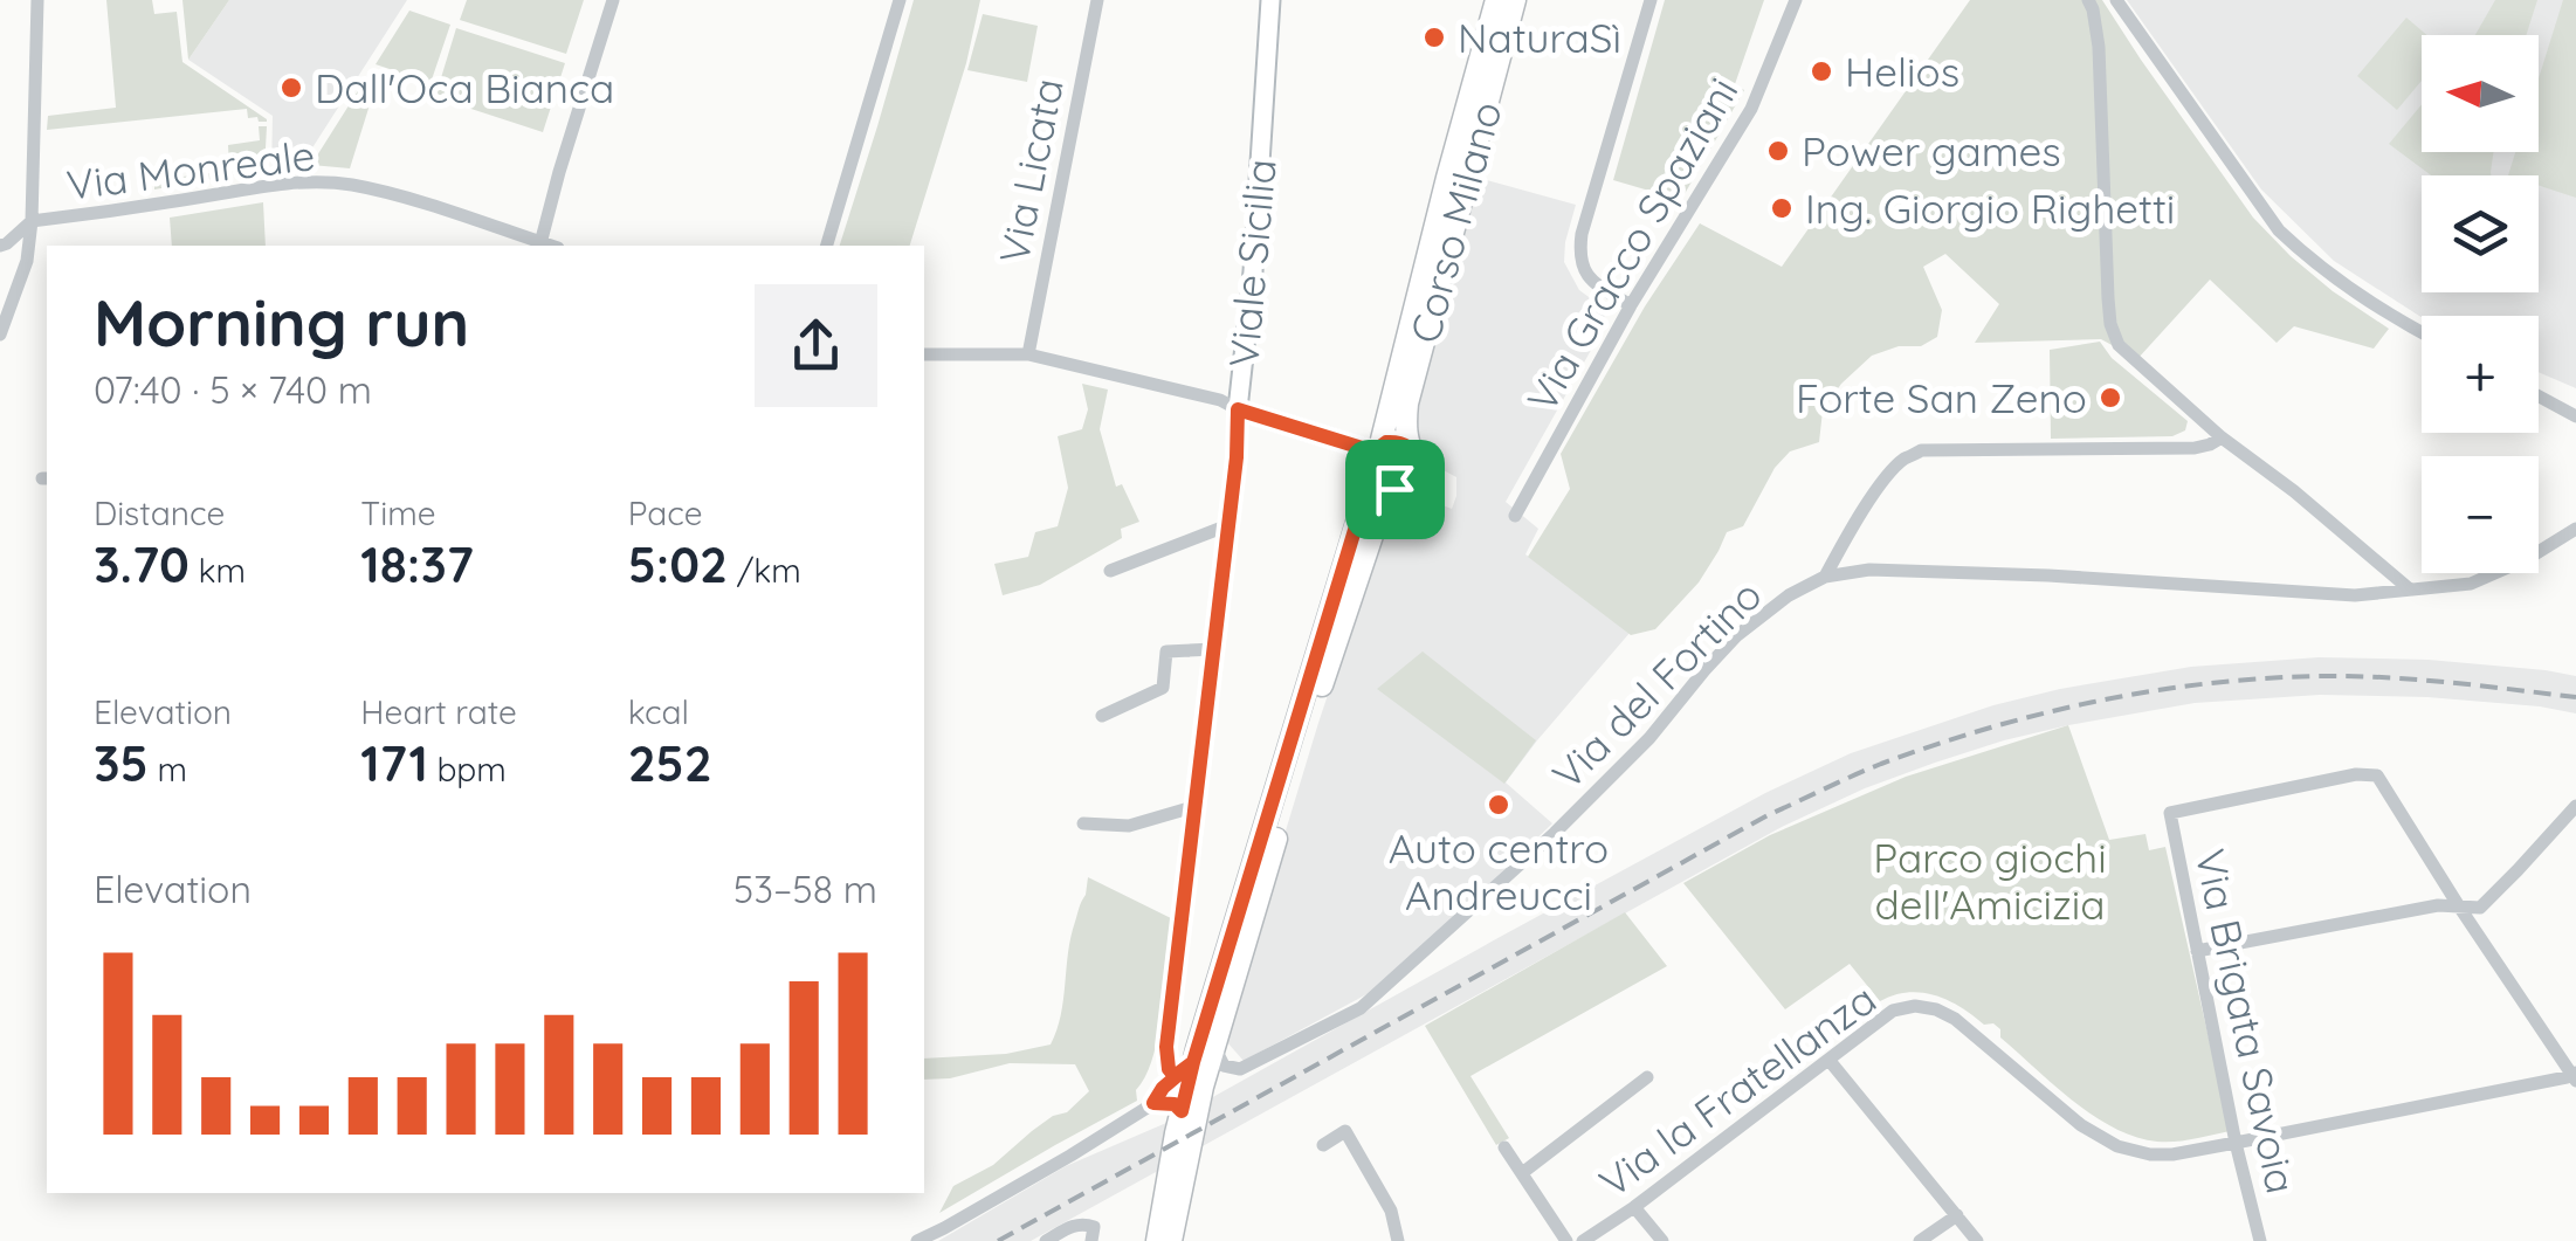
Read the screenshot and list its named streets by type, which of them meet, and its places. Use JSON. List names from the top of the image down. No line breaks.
{"streets":{"main road":["Corso Milano"],"street":["Via Monreale","Via Licata","Via Gracco Spaziani","Viale Sicilia","Via del Fortino","Via Brigata Savoia","Via la Fratellanza"]},"crossings":[["Via Brigata Savoia","Via la Fratellanza"]],"parks":["Parco giochi dell'Amicizia"],"places":["NaturaSì","Helios","Dall'Oca Bianca","Power games","Ing. Giorgio Righetti","Forte San Zeno","Auto centro Andreucci"],"north":"left","page":{"map_buttons":["+","−"],"heading":["Morning run","07:40 · 5 × 740 m"],"stats":[["Distance","3.70 km"],["Time","18:37"],["Pace","5:02 /km"],["Elevation","35 m"],["Heart rate","171 bpm"],["kcal","252"]],"chart":["Elevation","53–58 m"]}}
